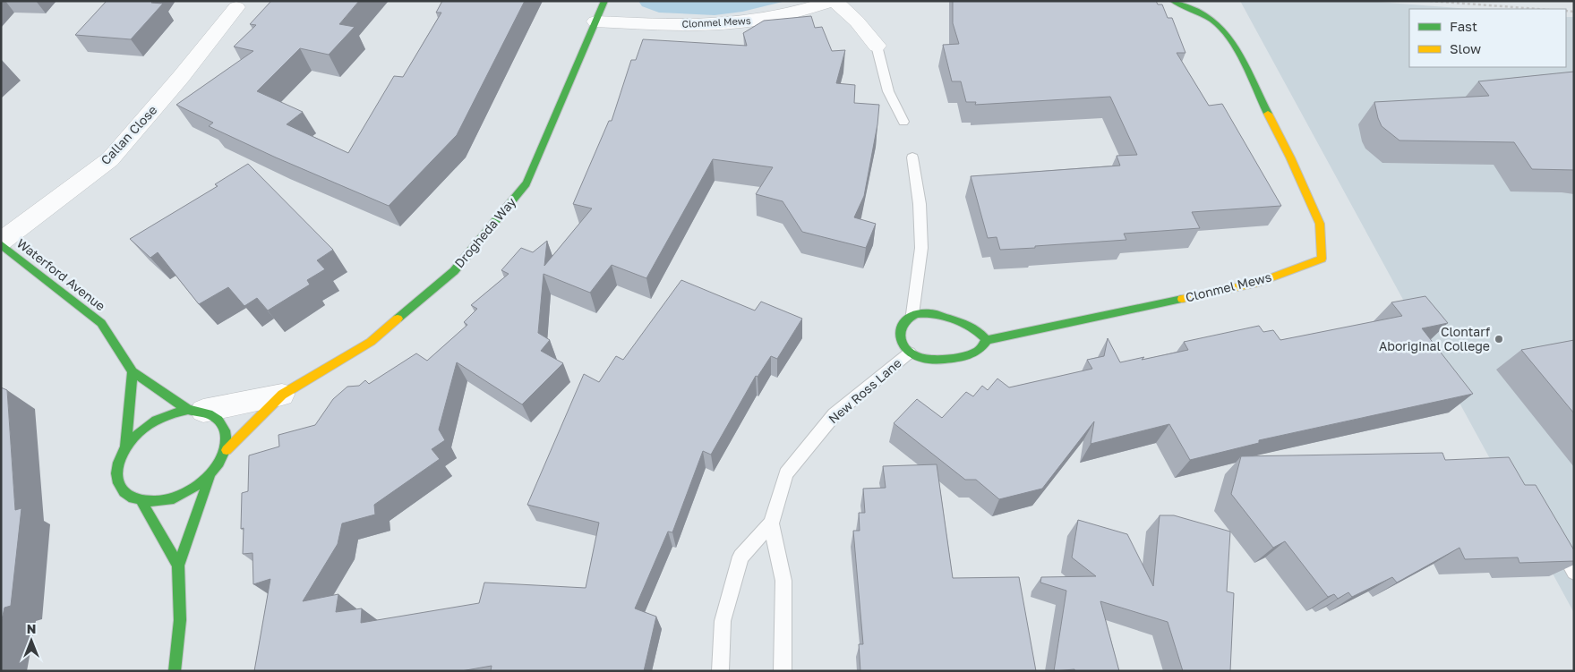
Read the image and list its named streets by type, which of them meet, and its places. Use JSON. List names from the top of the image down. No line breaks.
{"streets":{"street":["Clonmel Mews","Callan Close","Drogheda Way","Waterford Avenue"],"lane":["New Ross Lane"]},"crossings":[["Clonmel Mews","Drogheda Way"],["Clonmel Mews","New Ross Lane"],["Callan Close","Waterford Avenue"],["Drogheda Way","Waterford Avenue"]],"places":["Clontarf Aboriginal College"],"legend":["Fast","Slow"],"north":"top"}
